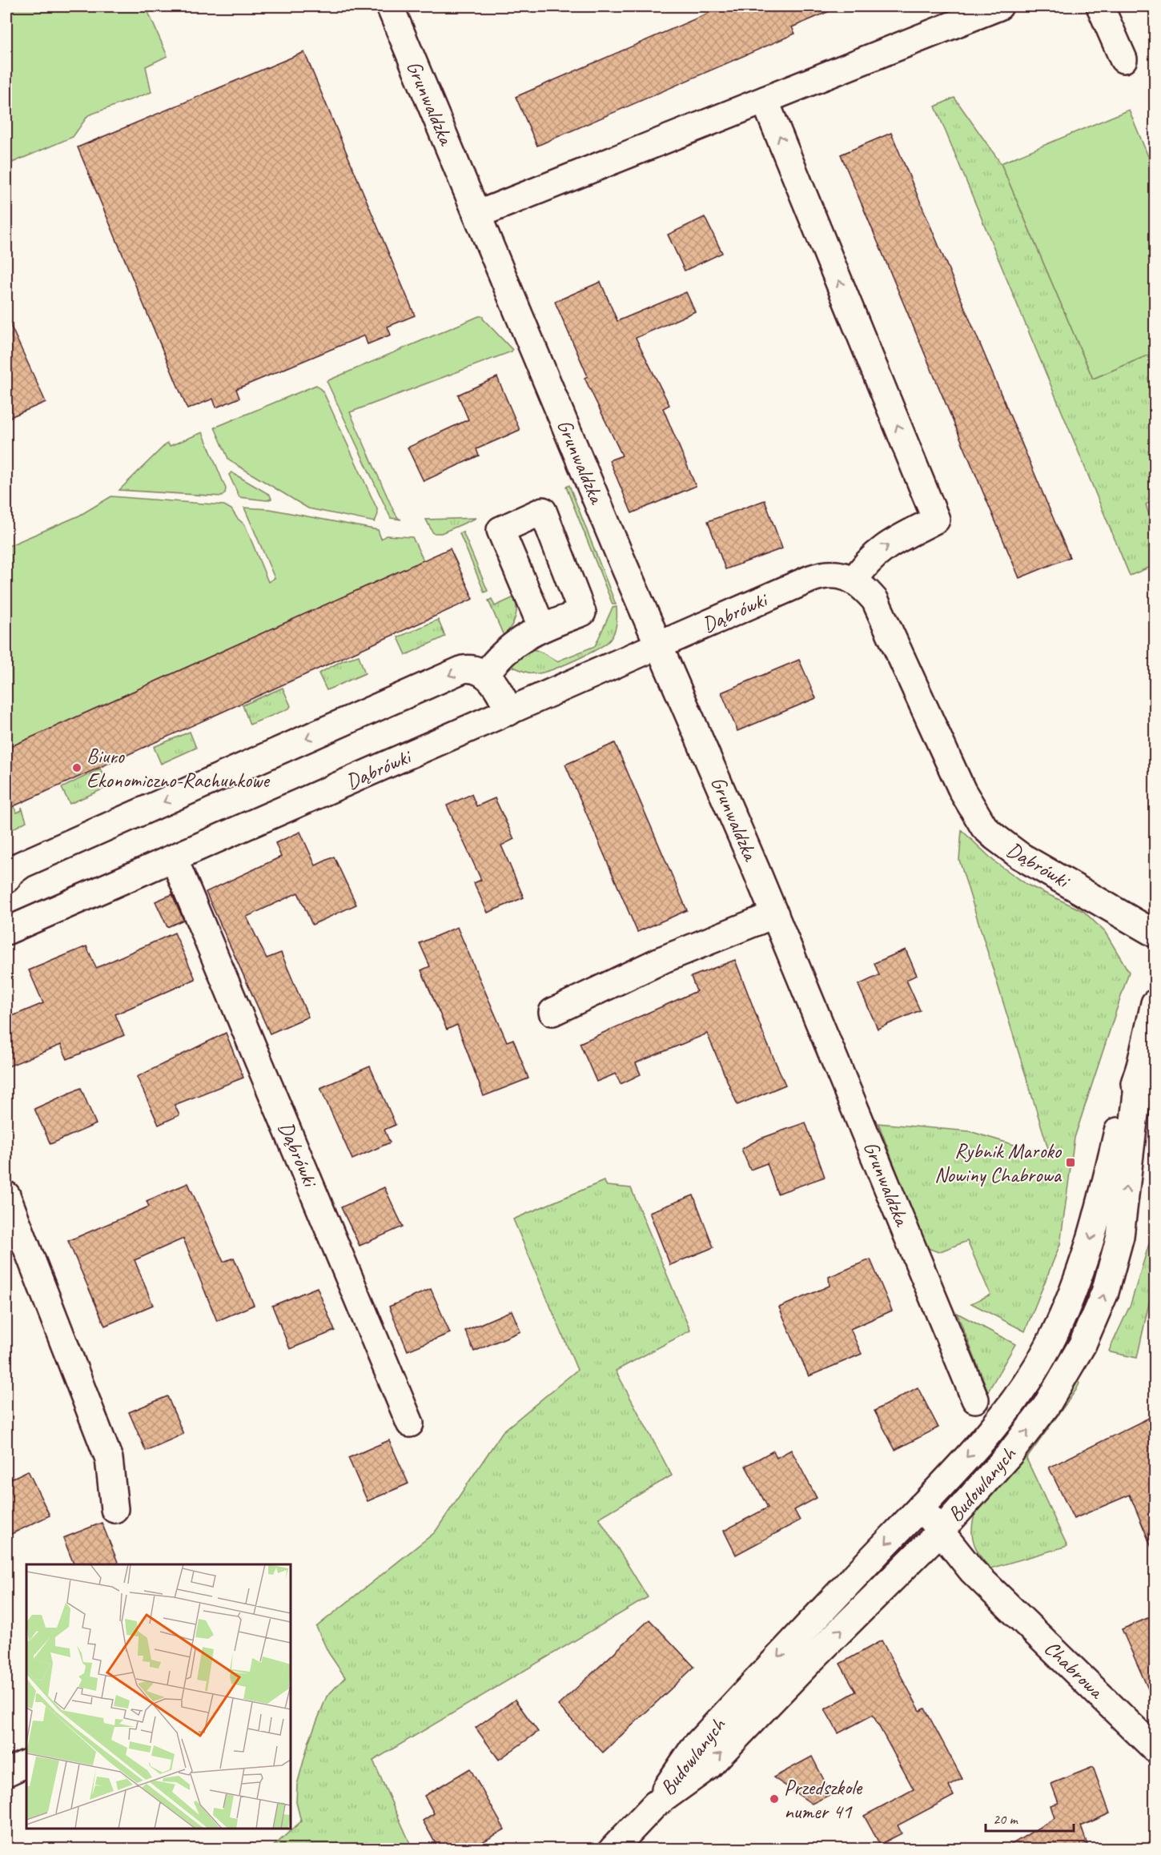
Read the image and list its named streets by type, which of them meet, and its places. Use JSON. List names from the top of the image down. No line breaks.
{"streets":{"street":["Grunwaldzka","Dąbrówki","Budowlanych","Chabrowa"]},"crossings":[["Grunwaldzka","Dąbrówki"],["Budowlanych","Chabrowa"]],"places":{"other":["Biuro Ekonomiczno-Rachunkowe","Przedszkole numer 41"],"transit":["Rybnik Maroko Nowiny Chabrowa"]},"scale_bar":"20 m"}
